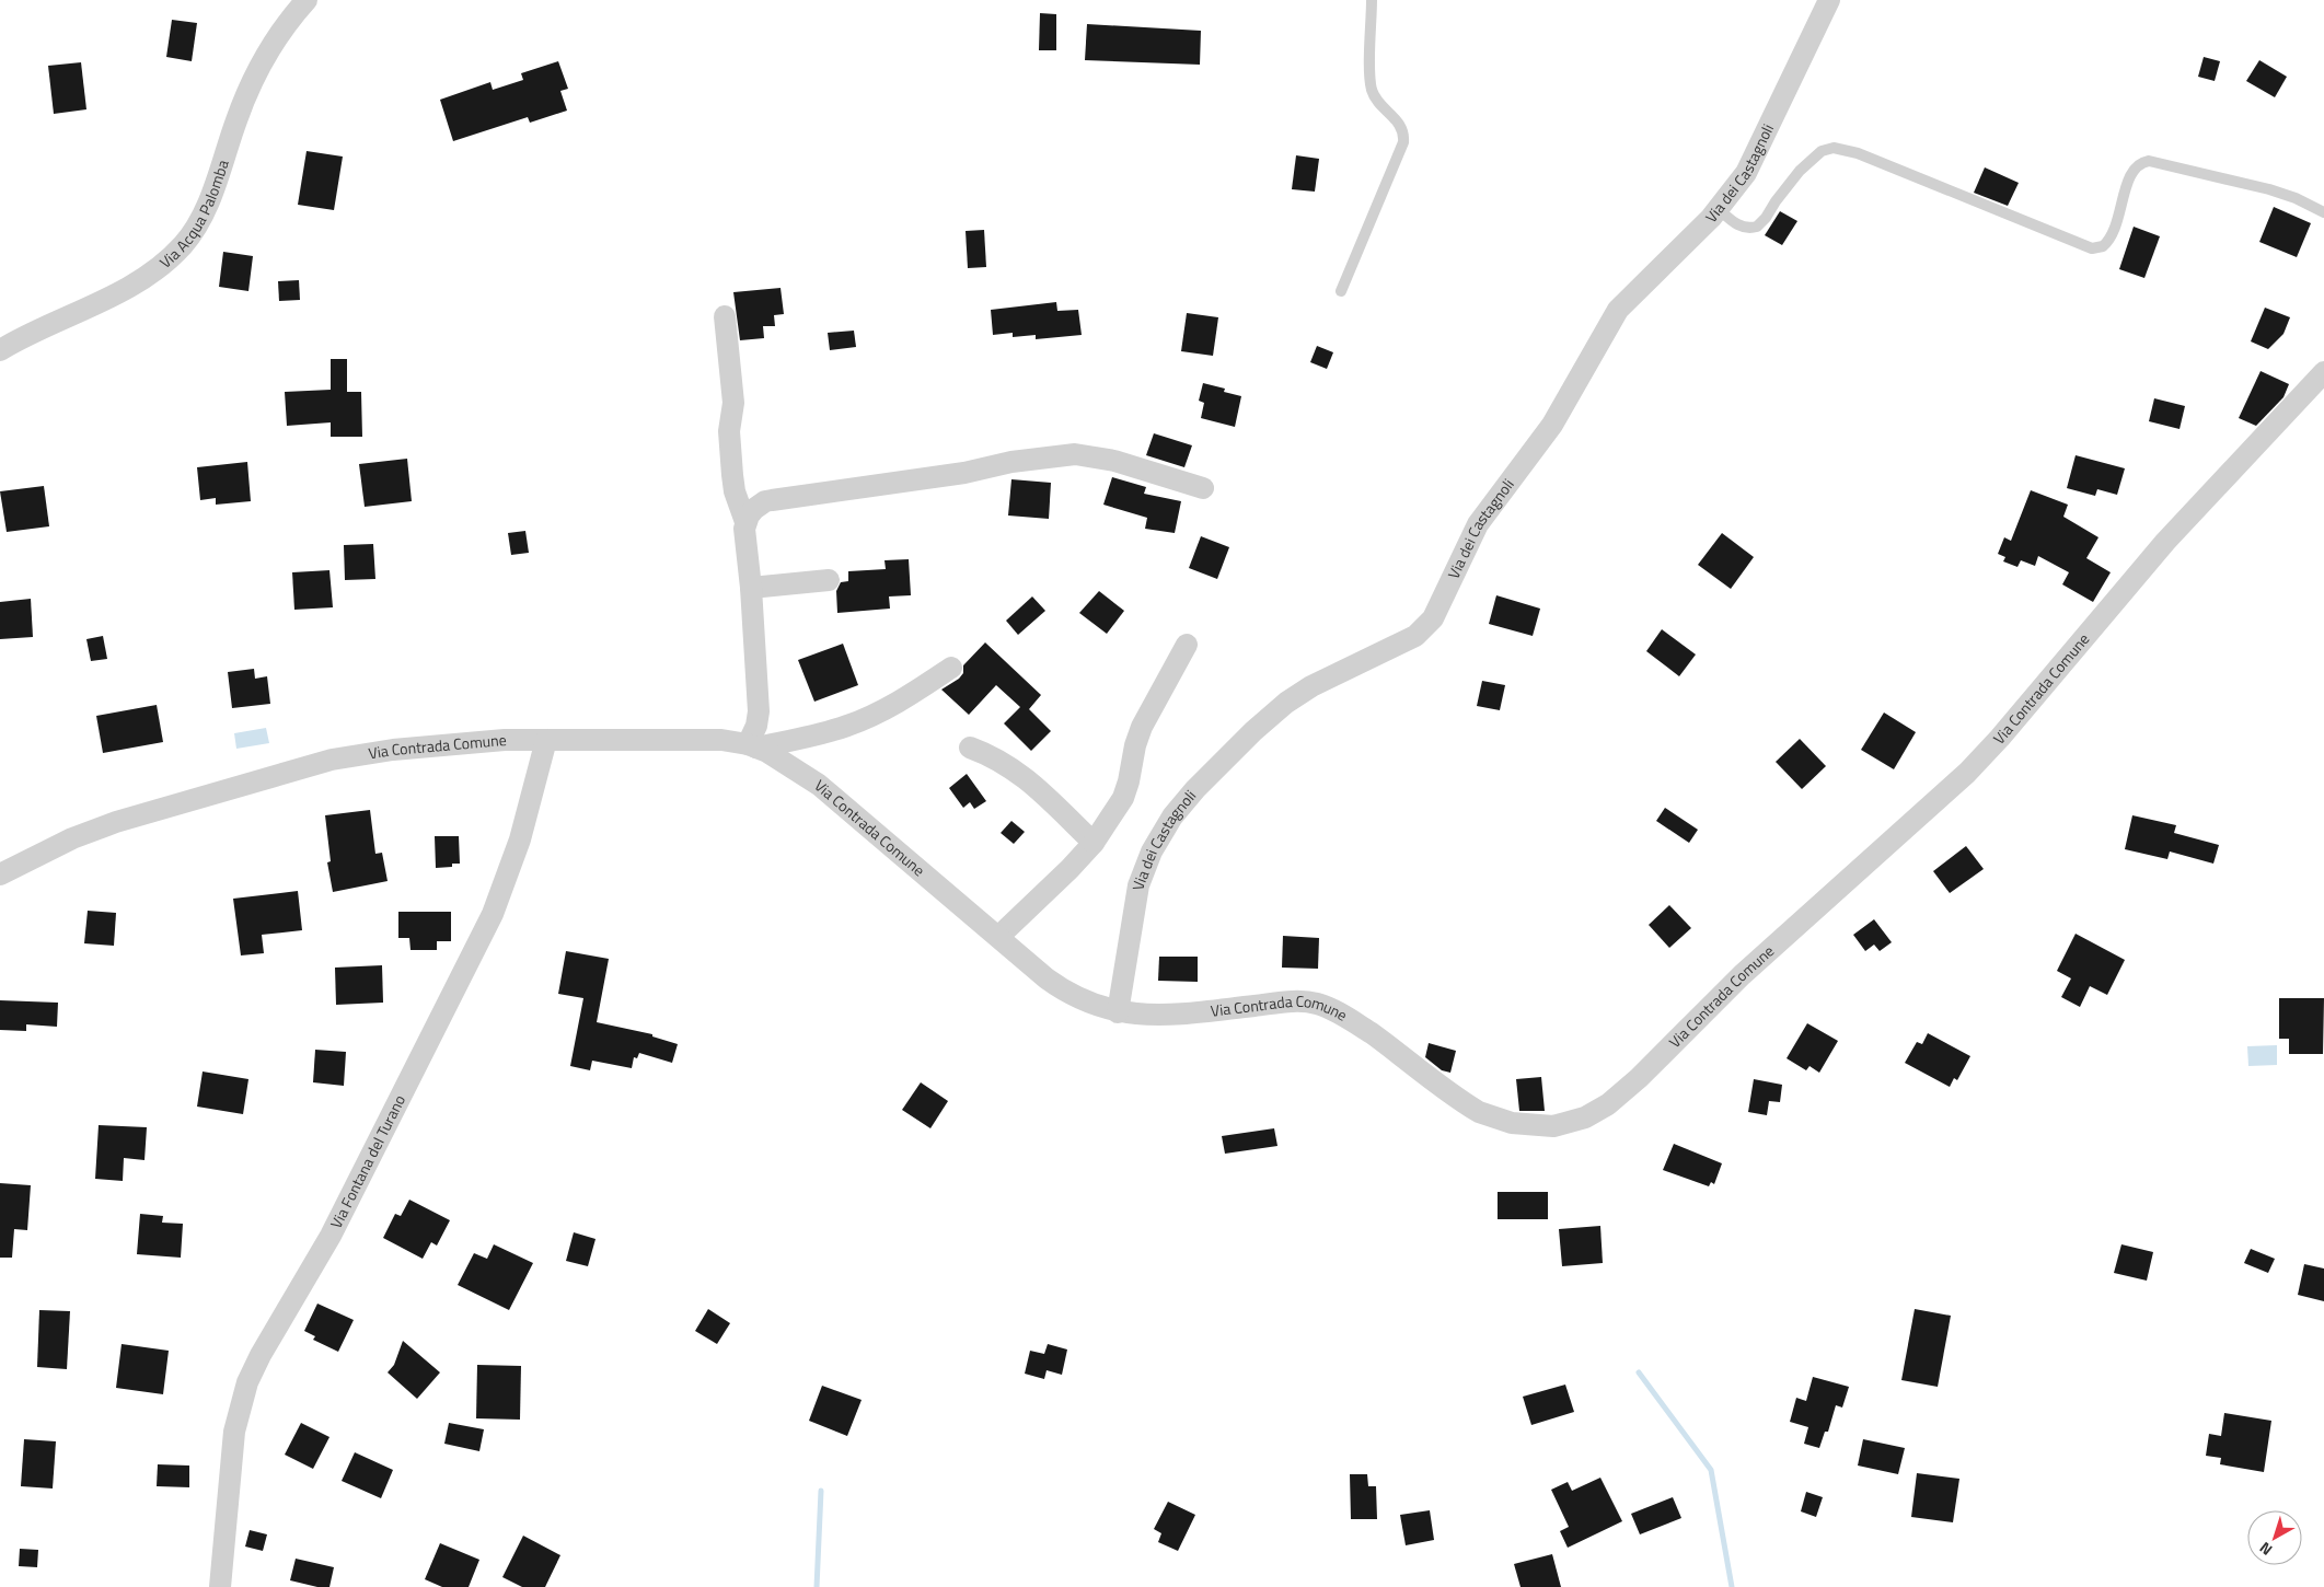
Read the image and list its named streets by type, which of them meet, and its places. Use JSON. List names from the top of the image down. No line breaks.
{"streets":{"street":["Via dei Castagnoli","Via Acqua Palomba","Via Contrada Comune","Via Fontana del Turano"]},"crossings":[["Via dei Castagnoli","Via Contrada Comune"],["Via Contrada Comune","Via Fontana del Turano"]],"north":"bottom left"}
